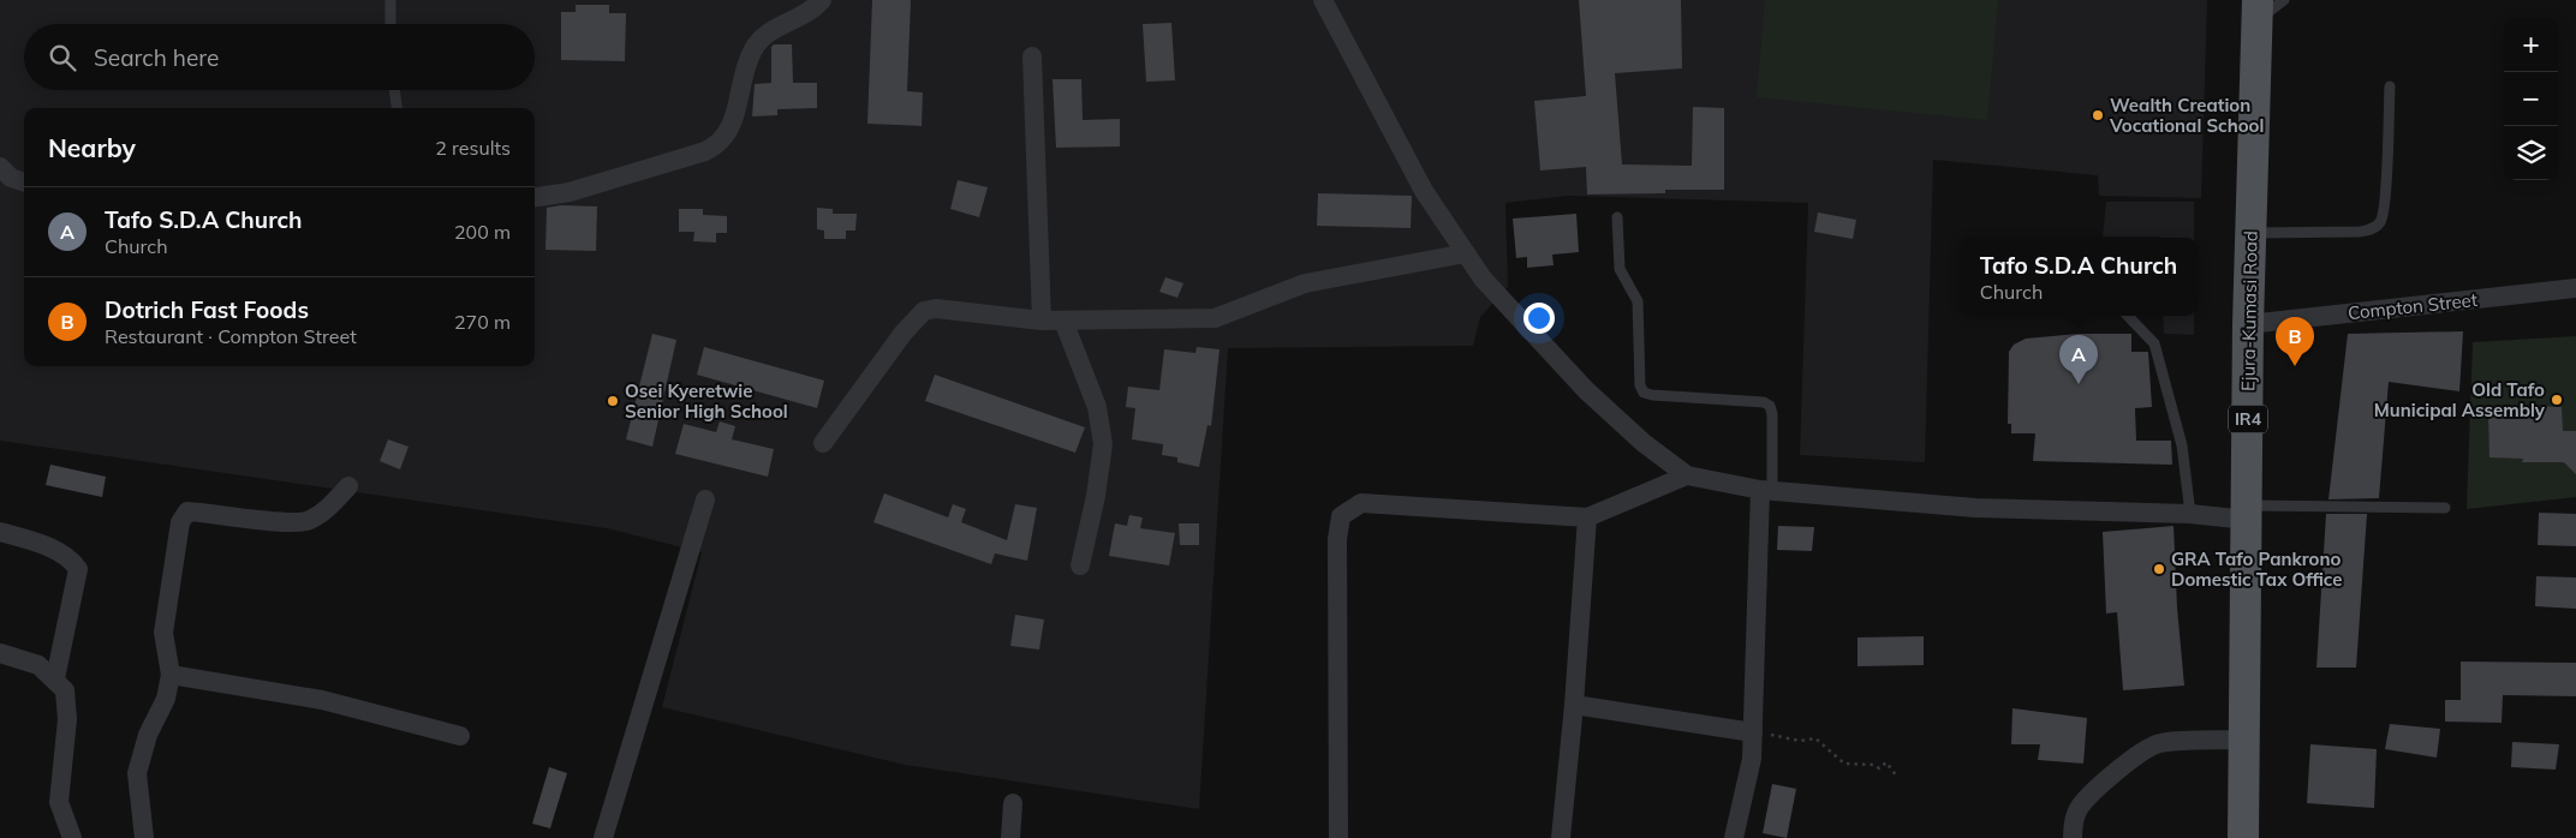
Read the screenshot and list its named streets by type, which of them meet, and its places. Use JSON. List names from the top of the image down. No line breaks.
{"streets":{"main road":["Ejura-Kumasi Road","IR4"],"street":["Compton Street"]},"crossings":[["Compton Street","Ejura-Kumasi Road"]],"places":["Wealth Creation Vocational School","Old Tafo Municipal Assembly","Osei Kyeretwie Senior High School","GRA Tafo Pankrono Domestic Tax Office"],"page":{"map_buttons":["+","−"],"search":"Search here","heading":["Nearby","2 results"],"list":[{"mark":"A","name":"Tafo S.D.A Church","note":"Church","value":"200 m"},{"mark":"B","name":"Dotrich Fast Foods","note":"Restaurant · Compton Street","value":"270 m"}],"popup":["Tafo S.D.A Church","Church"],"pins":["B","A"]}}
